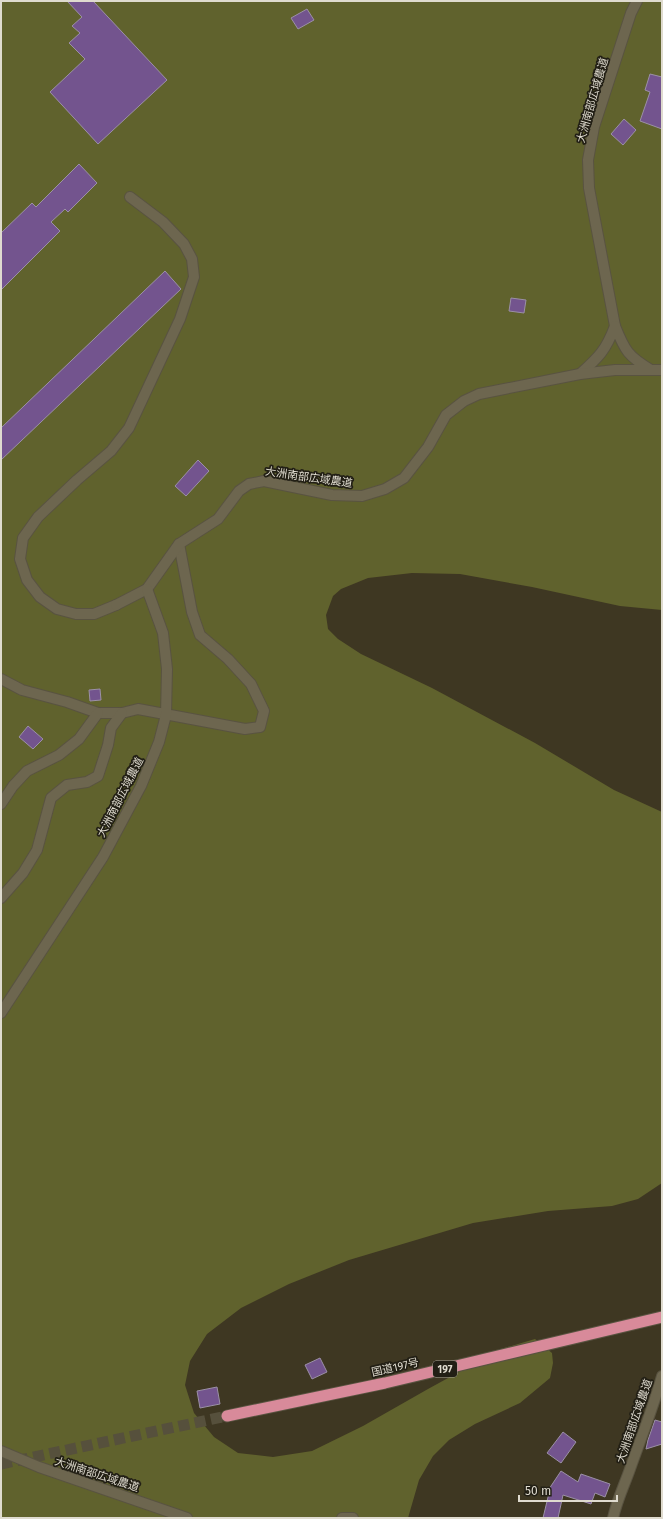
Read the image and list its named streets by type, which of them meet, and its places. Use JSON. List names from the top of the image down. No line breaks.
{"streets":{"highway":["国道197号","197"],"street":["大洲南部広域農道"]},"scale_bar":"50 m"}
